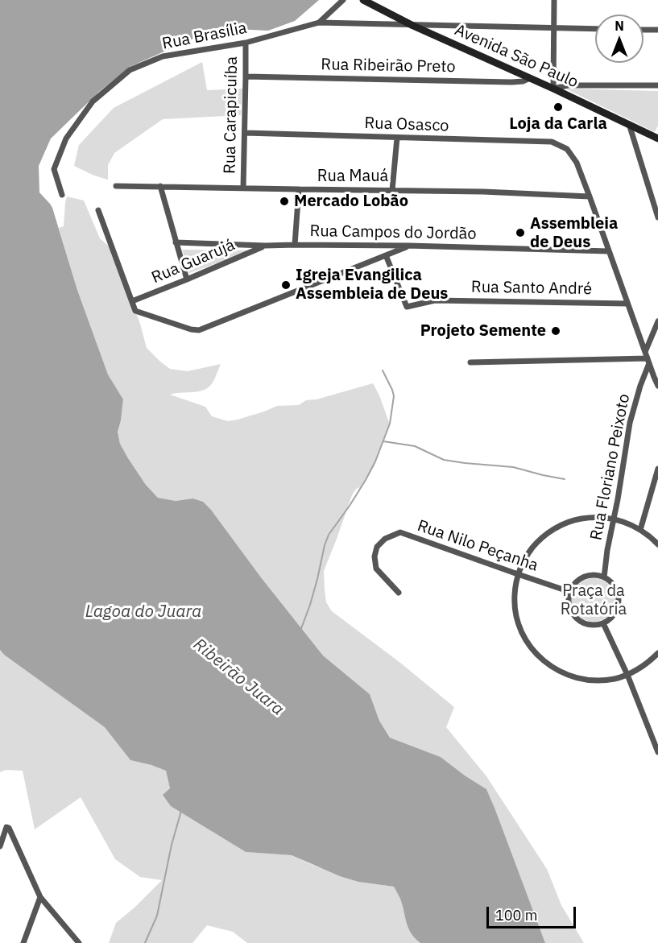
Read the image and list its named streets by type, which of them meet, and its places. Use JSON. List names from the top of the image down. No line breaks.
{"streets":{"street":["Rua Brasília","Avenida São Paulo","Rua Ribeirão Preto","Rua Carapicuíba","Rua Osasco","Rua Mauá","Rua Campos do Jordão","Rua Guarujá","Rua Santo André","Rua Floriano Peixoto","Rua Nilo Peçanha"]},"crossings":[["Rua Brasília","Rua Carapicuíba"],["Avenida São Paulo","Rua Ribeirão Preto"],["Rua Ribeirão Preto","Rua Carapicuíba"],["Rua Carapicuíba","Rua Osasco"],["Rua Carapicuíba","Rua Mauá"],["Rua Osasco","Rua Mauá"],["Rua Campos do Jordão","Rua Guarujá"],["Rua Floriano Peixoto","Rua Nilo Peçanha"]],"water":["Lagoa do Juara","Ribeirão Juara"],"parks":["Praça da Rotatória"],"places":["Loja da Carla","Mercado Lobão","Assembleia de Deus","Igreja Evangilica Assembleia de Deus","Projeto Semente"],"scale_bar":"100 m","north":"top"}
